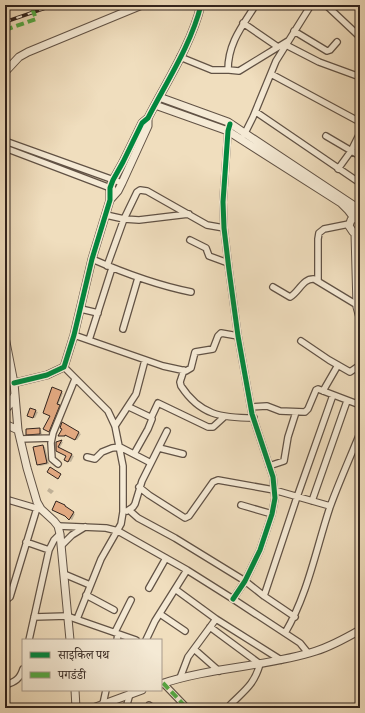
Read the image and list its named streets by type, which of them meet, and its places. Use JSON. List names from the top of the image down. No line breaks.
{"legend":["साइकिल पथ","पगडंडी"]}
